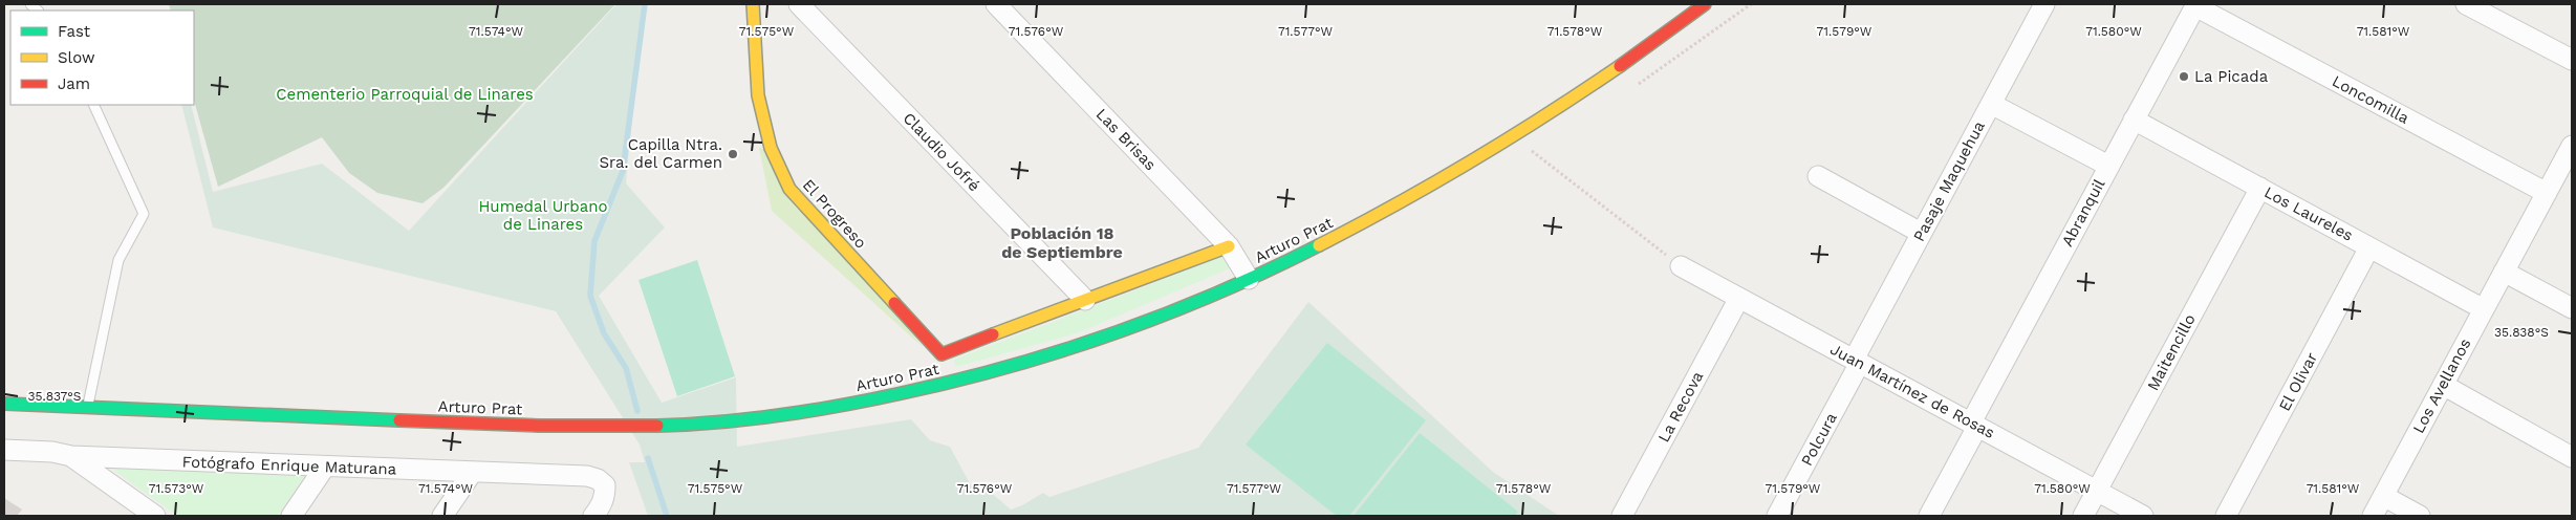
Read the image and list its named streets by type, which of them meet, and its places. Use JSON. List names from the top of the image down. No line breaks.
{"streets":{"main road":["El Progreso","Arturo Prat"],"street":["Loncomilla","Las Brisas","Claudio Jofré","Pasaje Maquehua","Abranquil","Los Laureles","Maitencillo","El Olivar","Los Avellanos","Juan Martínez de Rosas","La Recova","Polcura","Fotógrafo Enrique Maturana"]},"crossings":[["Loncomilla","Abranquil"],["Loncomilla","Los Avellanos"],["Las Brisas","Arturo Prat"],["Claudio Jofré","Arturo Prat"],["Pasaje Maquehua","Juan Martínez de Rosas"],["Pasaje Maquehua","Polcura"],["Abranquil","Los Laureles"],["Abranquil","Juan Martínez de Rosas"],["El Progreso","Arturo Prat"],["Los Laureles","Maitencillo"],["Los Laureles","El Olivar"],["Los Laureles","Los Avellanos"],["Maitencillo","Juan Martínez de Rosas"],["Juan Martínez de Rosas","La Recova"],["Juan Martínez de Rosas","Polcura"]],"districts":["Población 18 de Septiembre"],"parks":["Cementerio Parroquial de Linares","Humedal Urbano de Linares"],"places":["La Picada","Capilla Ntra. Sra. del Carmen"],"legend":["Fast","Slow","Jam"],"coordinates":["71.574°W","71.575°W","71.576°W","71.577°W","71.578°W","71.579°W","71.580°W","71.581°W","35.838°S","35.837°S","71.573°W"]}
